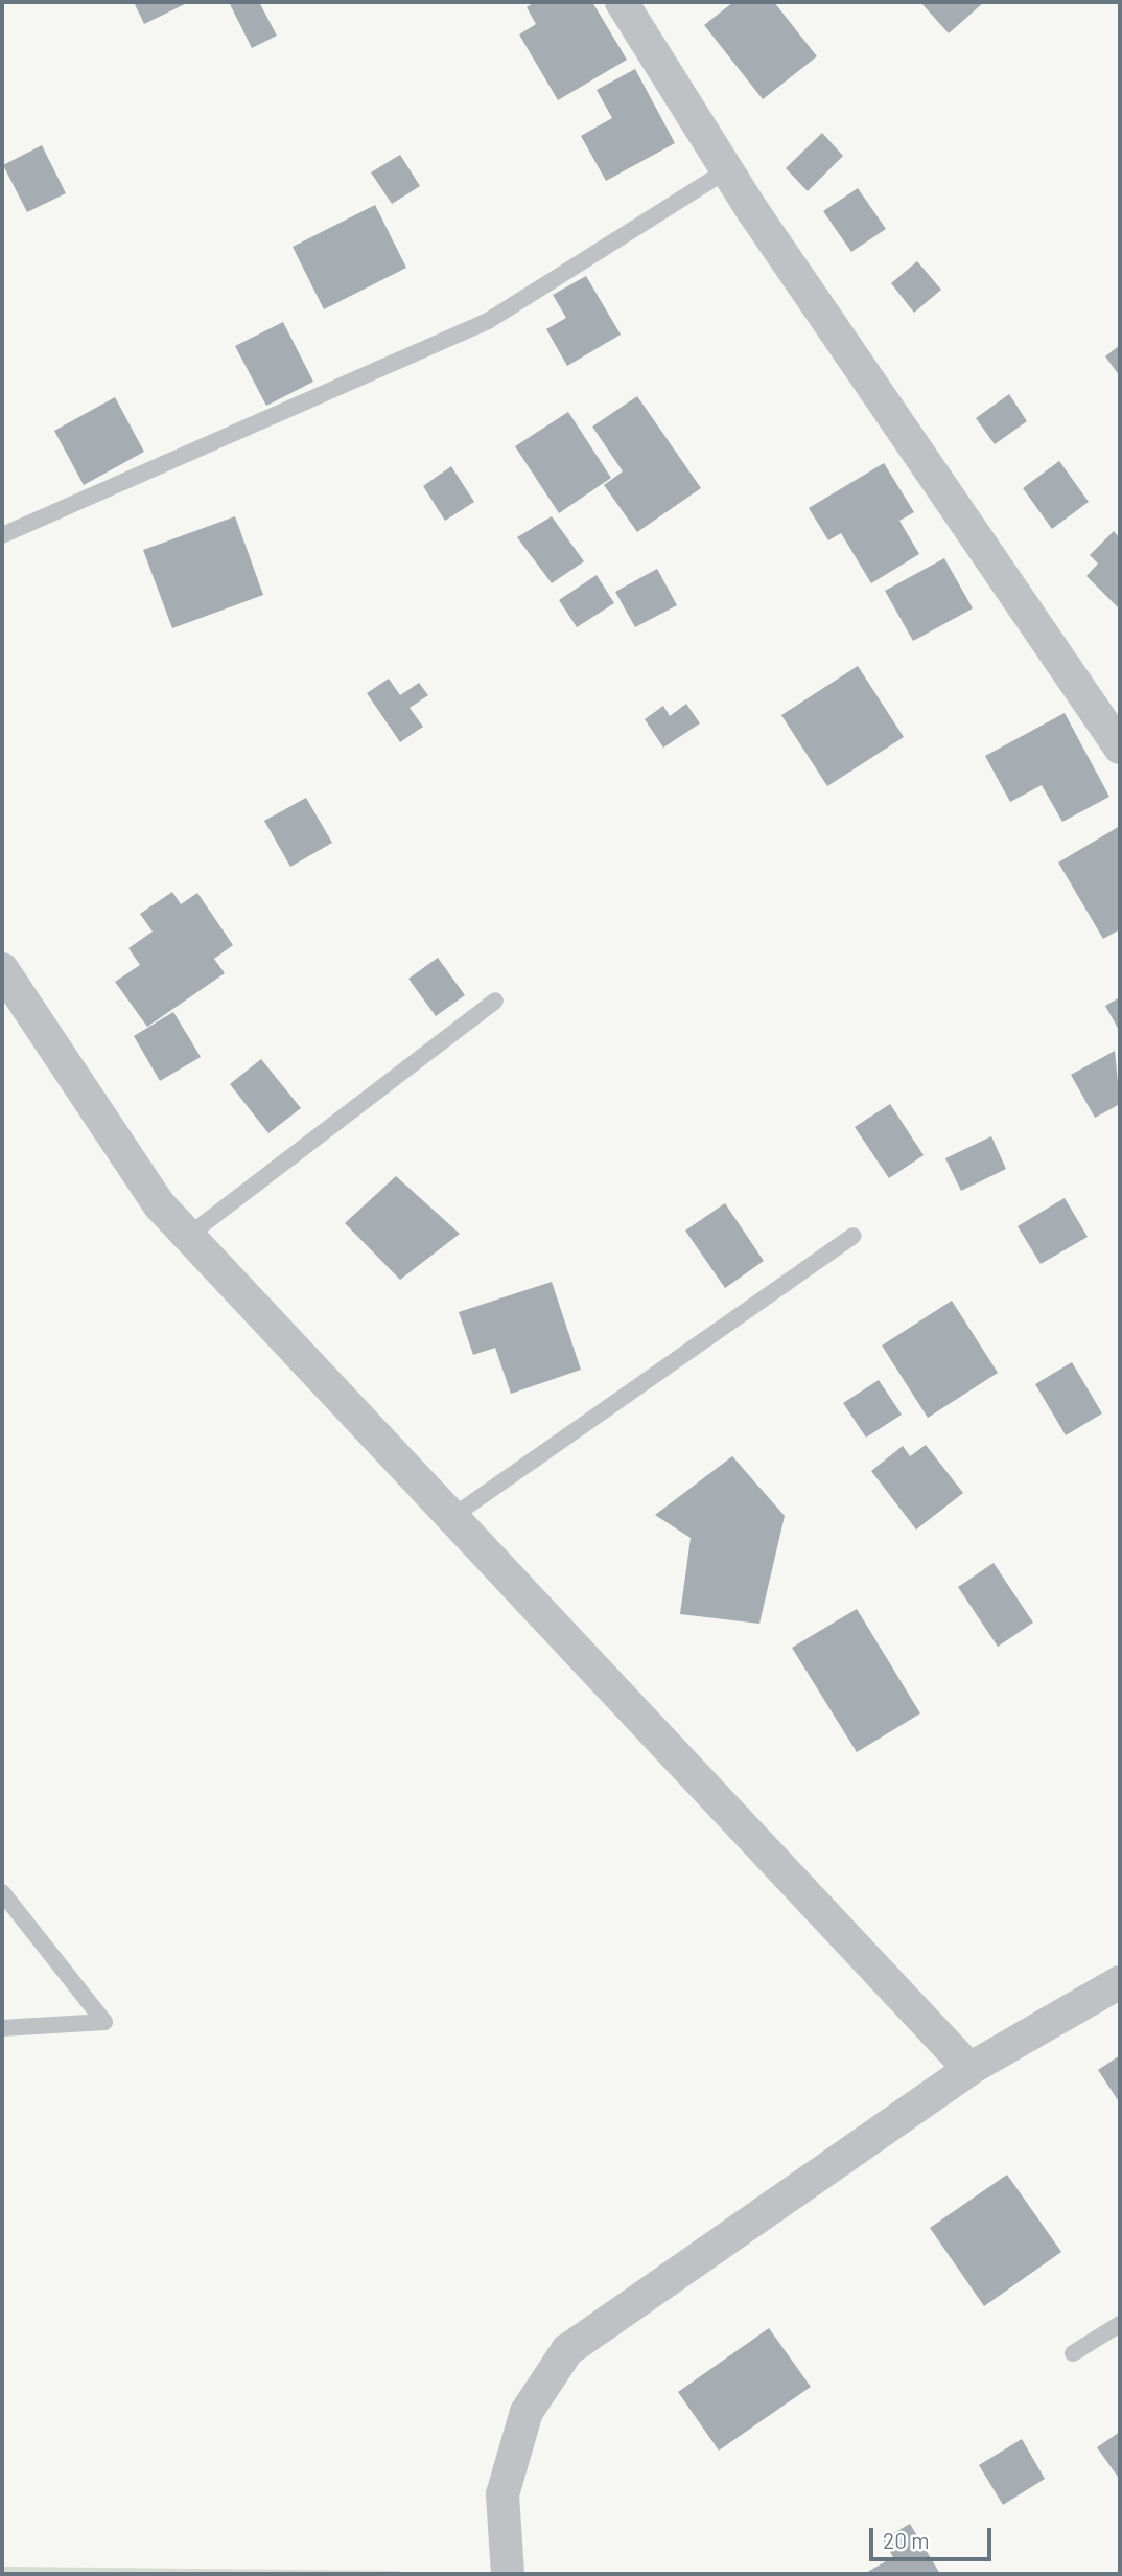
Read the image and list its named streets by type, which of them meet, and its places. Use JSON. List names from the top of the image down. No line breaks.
{"scale_bar":"20 m"}
